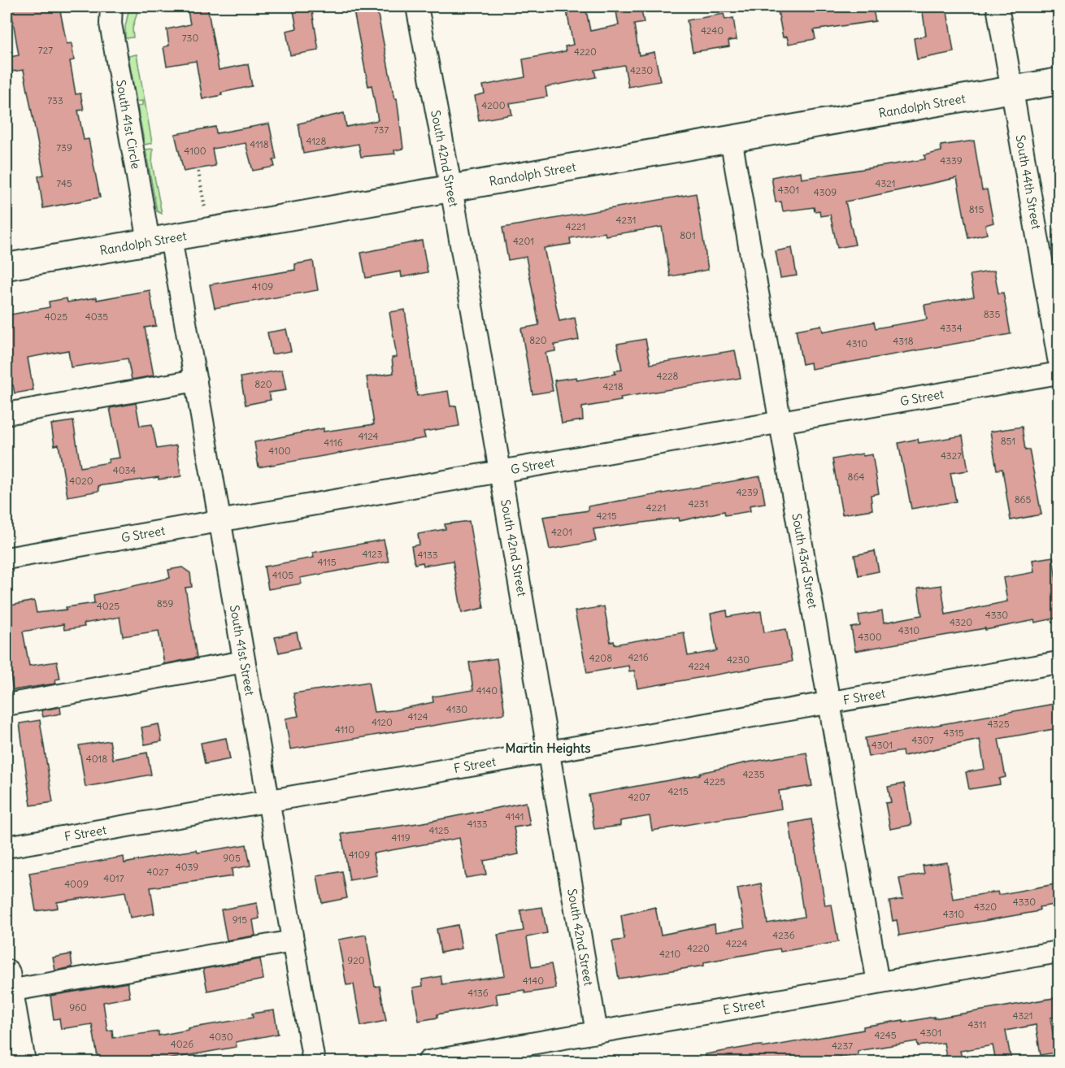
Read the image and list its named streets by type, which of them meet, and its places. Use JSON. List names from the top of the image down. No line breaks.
{"streets":{"main road":["Randolph Street"],"street":["South 41st Circle","South 42nd Street","South 44th Street","G Street","South 43rd Street","South 41st Street","F Street","E Street"]},"crossings":[["Randolph Street","South 41st Circle"],["Randolph Street","South 42nd Street"],["Randolph Street","South 44th Street"],["Randolph Street","South 43rd Street"],["Randolph Street","South 41st Street"],["South 41st Circle","South 41st Street"],["South 42nd Street","G Street"],["South 42nd Street","F Street"],["South 42nd Street","E Street"],["G Street","South 43rd Street"],["G Street","South 41st Street"],["South 43rd Street","F Street"],["South 43rd Street","E Street"],["South 41st Street","F Street"]],"districts":["Martin Heights"],"house_numbers":["4240","730","727","4220","4230","733","4200","737","4128","4118","739","4100","4339","745","4321","4301","4309","815","4231","4221","801","4201","4109","835","4025","4035","4334","820","4318","4310","4228","820","4218","4124","851","4116","4100","4327","4034","864","4020","4239","865","4231","4221","4215","4201","4123","4133","4115","4105","859","4025","4330","4320","4310","4300","4216","4208","4230","4224","4140","4130","4124","4120","4325","4110","4315","4307","4301","4018","4235","4225","4215","4207","4141","4133","4125","4119","4109","905","4039","4027","4017","4009","4330","4320","4310","915","4236","4224","4220","4210","920","4140","4136","960","4321","4311","4301","4245","4030","4026","4237"]}
